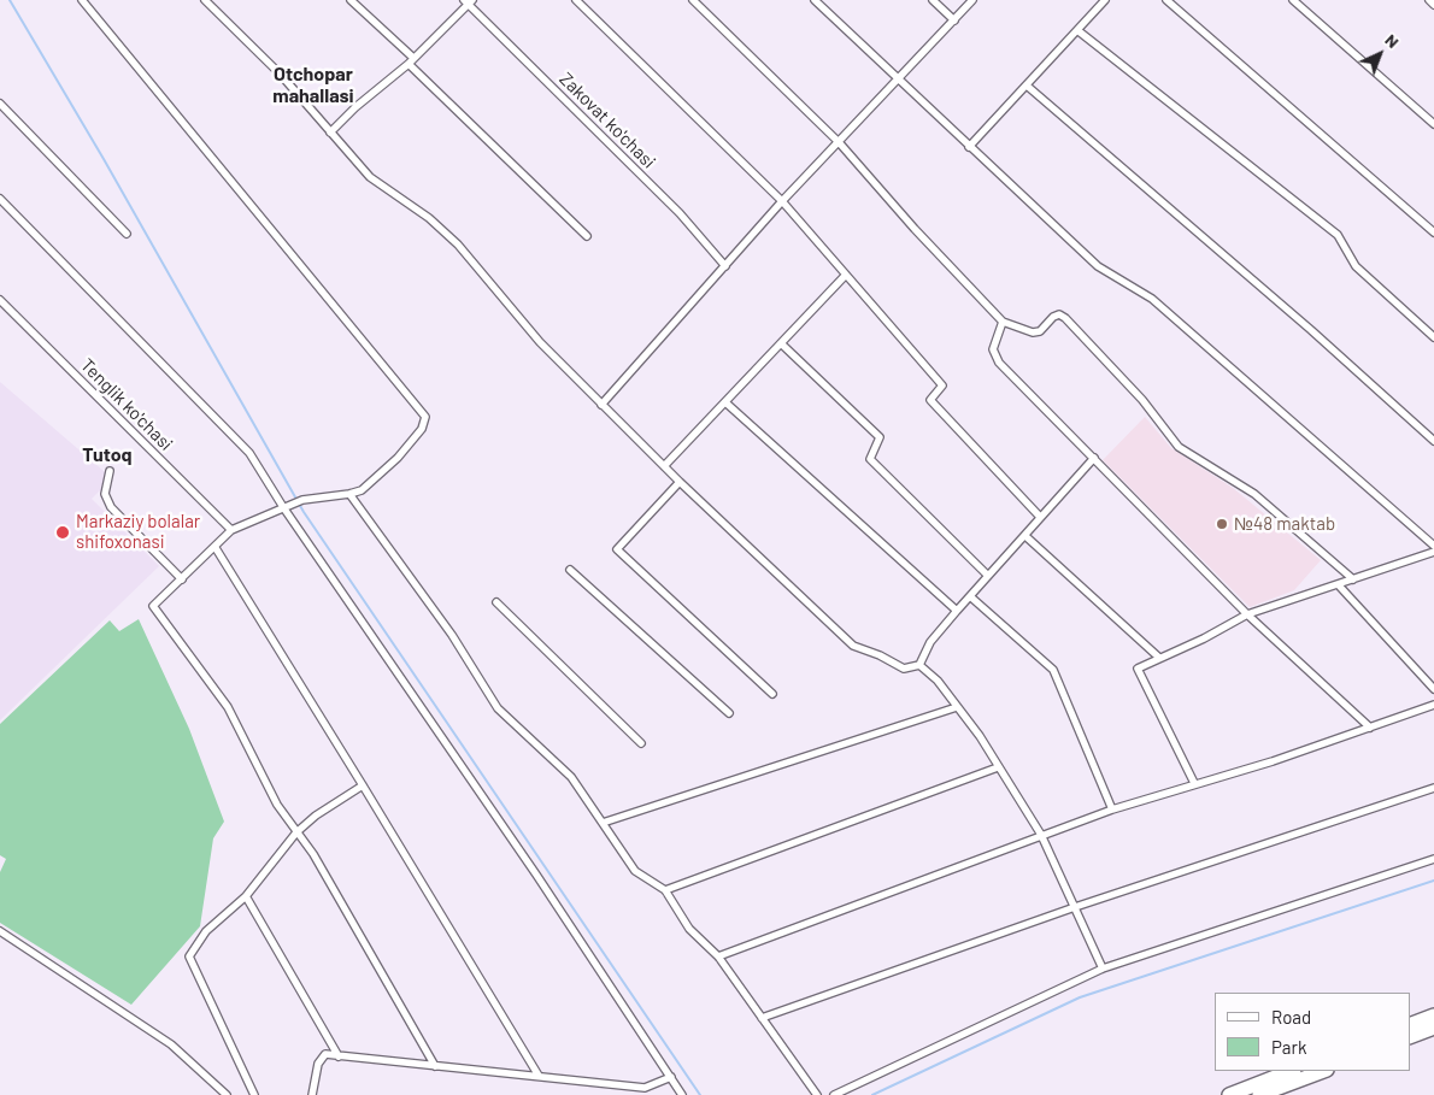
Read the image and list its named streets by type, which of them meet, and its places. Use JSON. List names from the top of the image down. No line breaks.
{"streets":{"street":["Zakovat ko'chasi","Tenglik ko'chasi"]},"districts":["Otchopar mahallasi","Tutoq"],"places":["№48 maktab","Markaziy bolalar shifoxonasi"],"legend":["Road","Park"],"north":"top right"}
